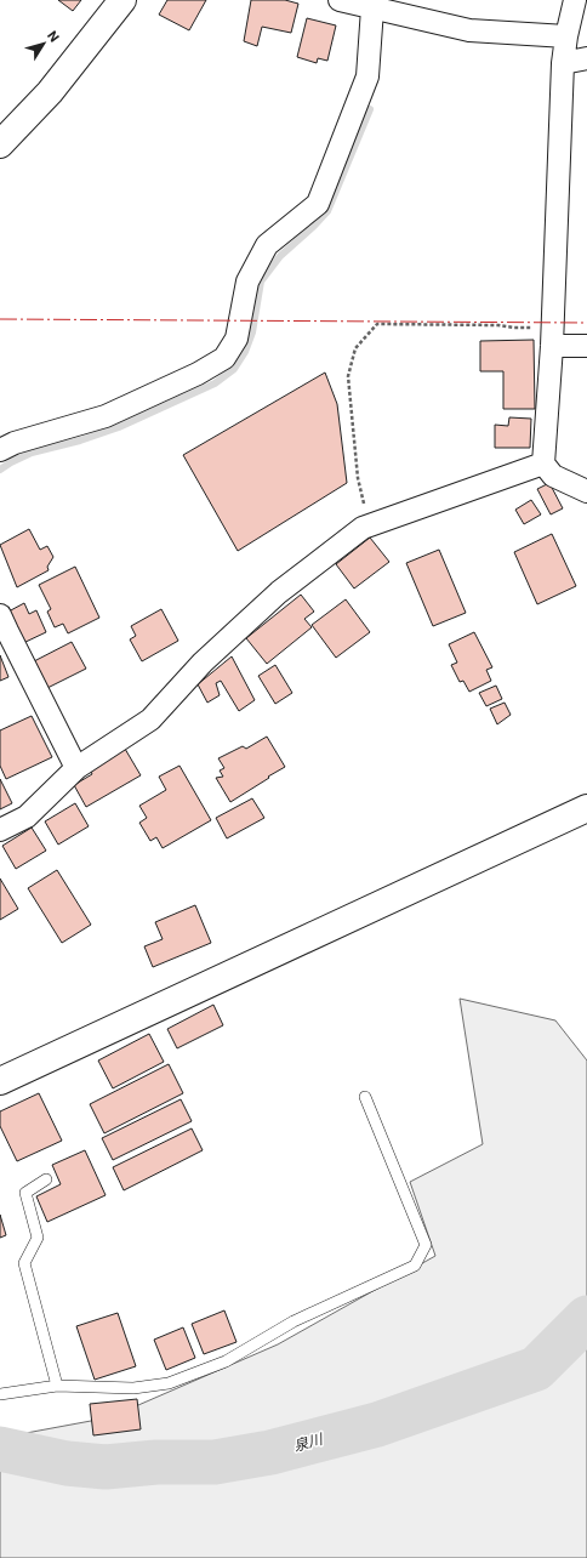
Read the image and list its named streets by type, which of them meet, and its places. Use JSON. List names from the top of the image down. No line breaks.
{"water":["泉川"],"north":"top right"}
